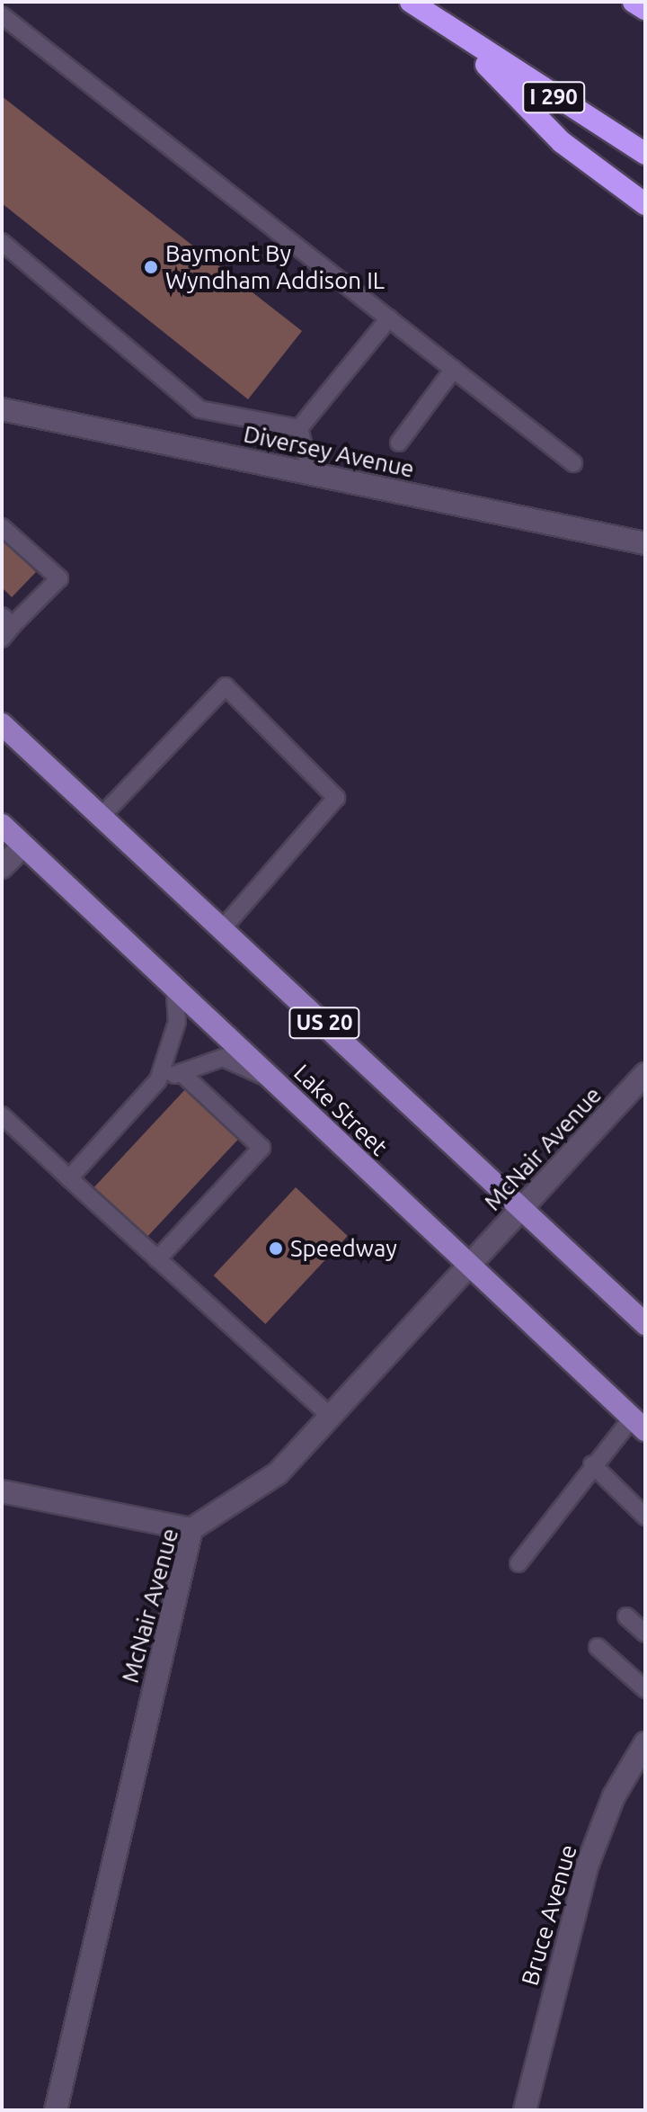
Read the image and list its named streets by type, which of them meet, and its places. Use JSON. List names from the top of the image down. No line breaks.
{"streets":{"highway":["I 290"],"main road":["US 20","Lake Street"],"street":["Diversey Avenue","McNair Avenue","Bruce Avenue"]},"crossings":[["US 20","McNair Avenue"],["Lake Street","McNair Avenue"]],"places":["Baymont By Wyndham Addison IL","Speedway"]}
